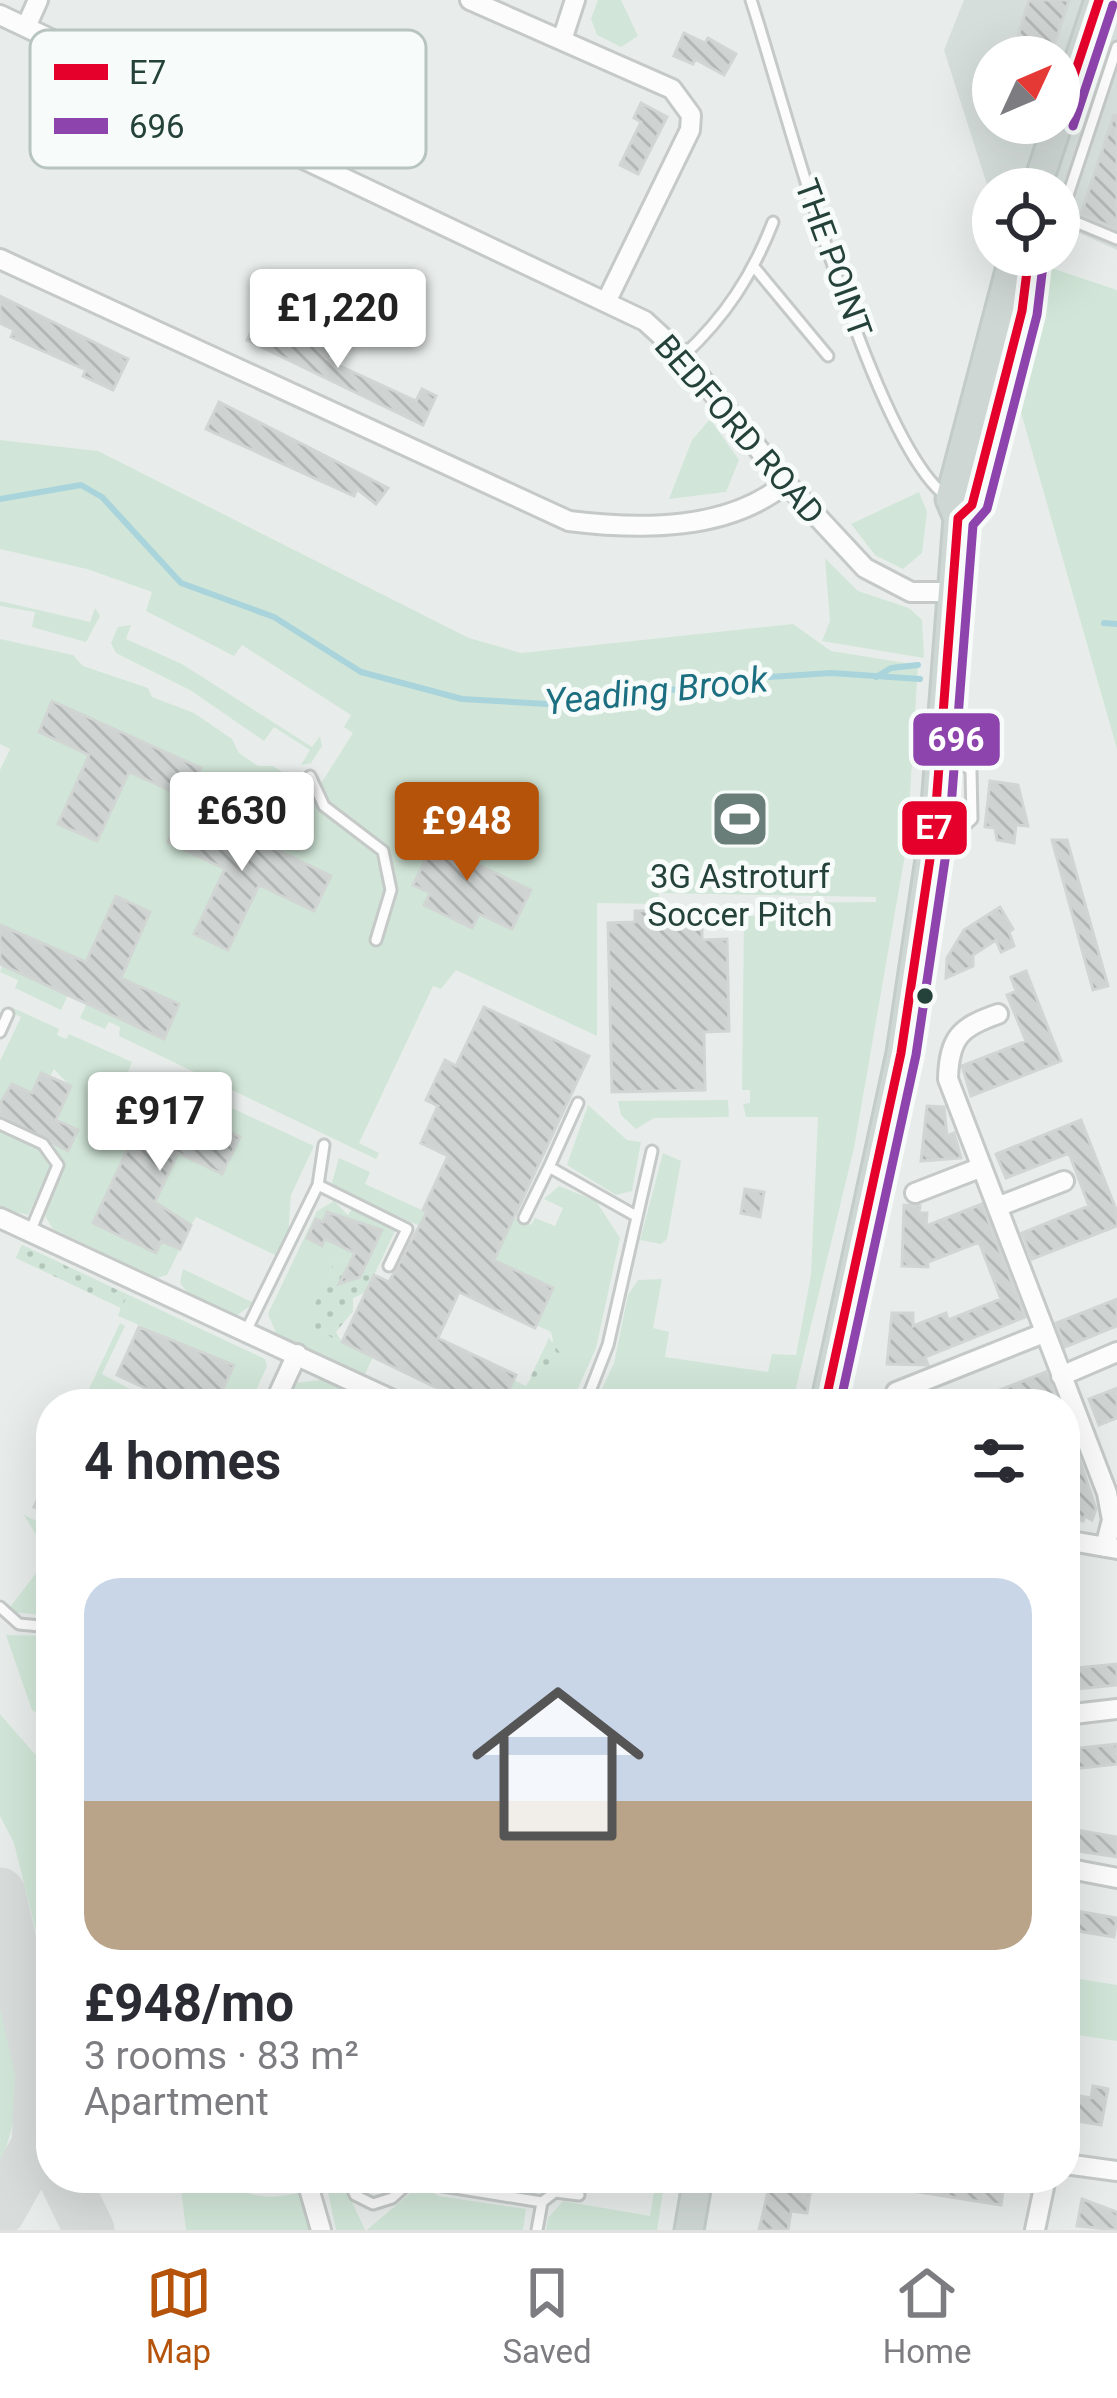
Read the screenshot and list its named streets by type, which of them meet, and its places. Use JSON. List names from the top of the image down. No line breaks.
{"streets":{"street":["BEDFORD ROAD"],"lane":["THE POINT"]},"water":["Yeading Brook"],"places":{"sports":["3G Astroturf Soccer Pitch"]},"lines":["transit line E7","transit line 696"],"legend":["E7","696"],"north":"top right","page":{"price":["£1,220","£630","£948","£917"],"heading":"4 homes","list":[{"name":"£948/mo","note":"3 rooms · 83 m² · Apartment"}],"tabs":["Map","Saved","Home"]}}
